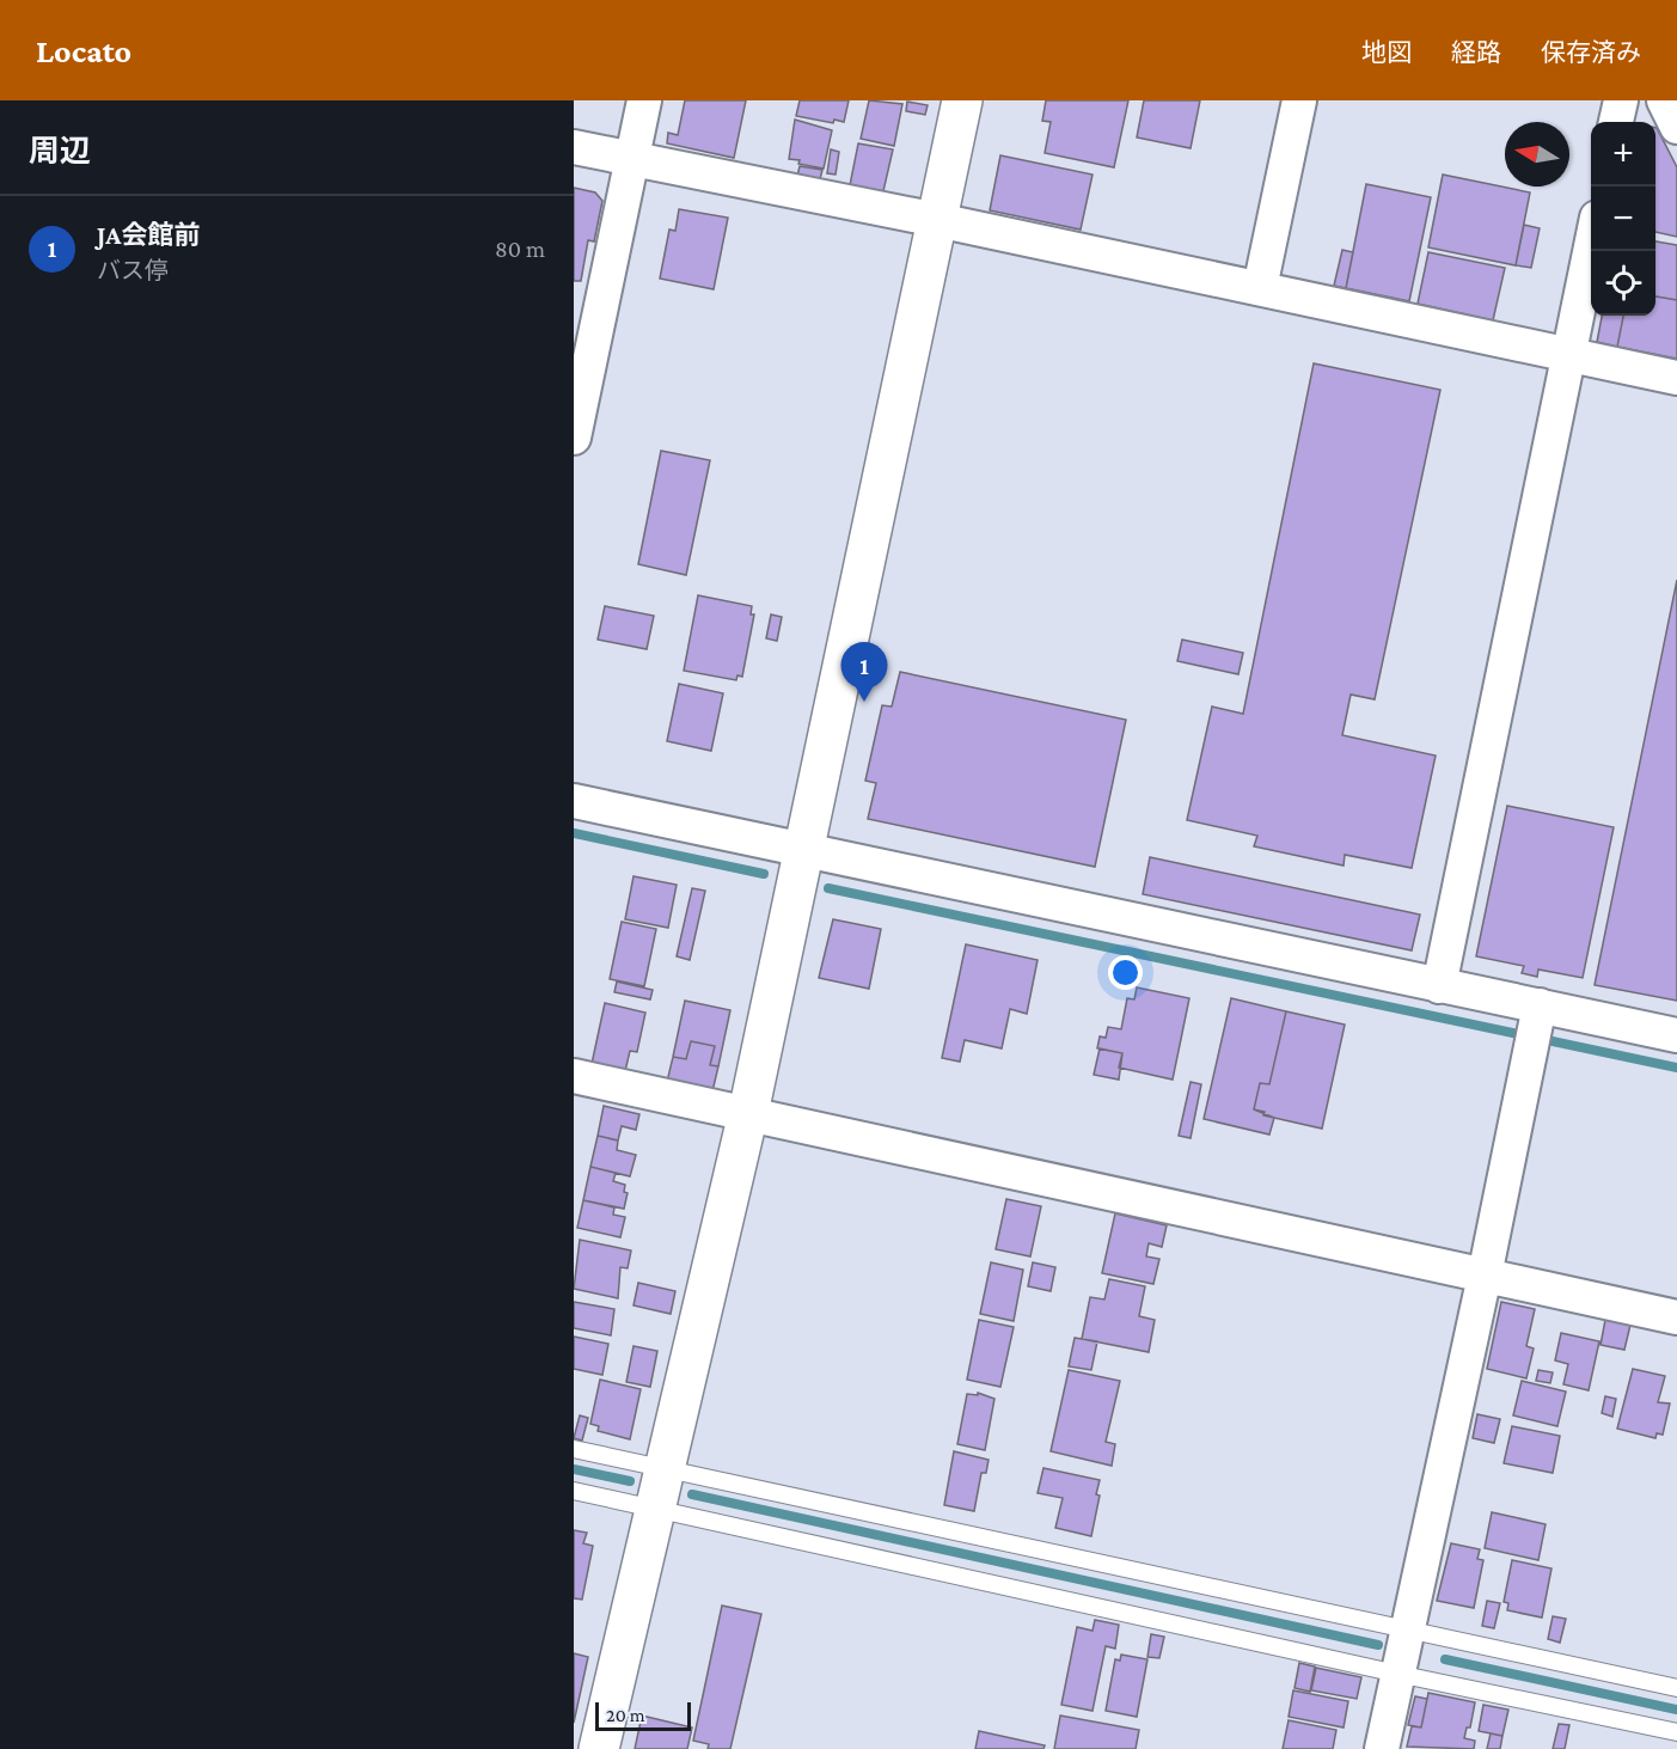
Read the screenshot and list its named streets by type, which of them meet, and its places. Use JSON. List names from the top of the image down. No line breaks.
{"scale_bar":"20 m","north":"left","page":{"header":"Locato","nav":["地図","経路","保存済み"],"heading":"周辺","map_buttons":["+","−"],"list":[{"mark":"1","name":"JA会館前","note":"バス停","value":"80 m"}],"pins":"1","scale":"20 m"}}
